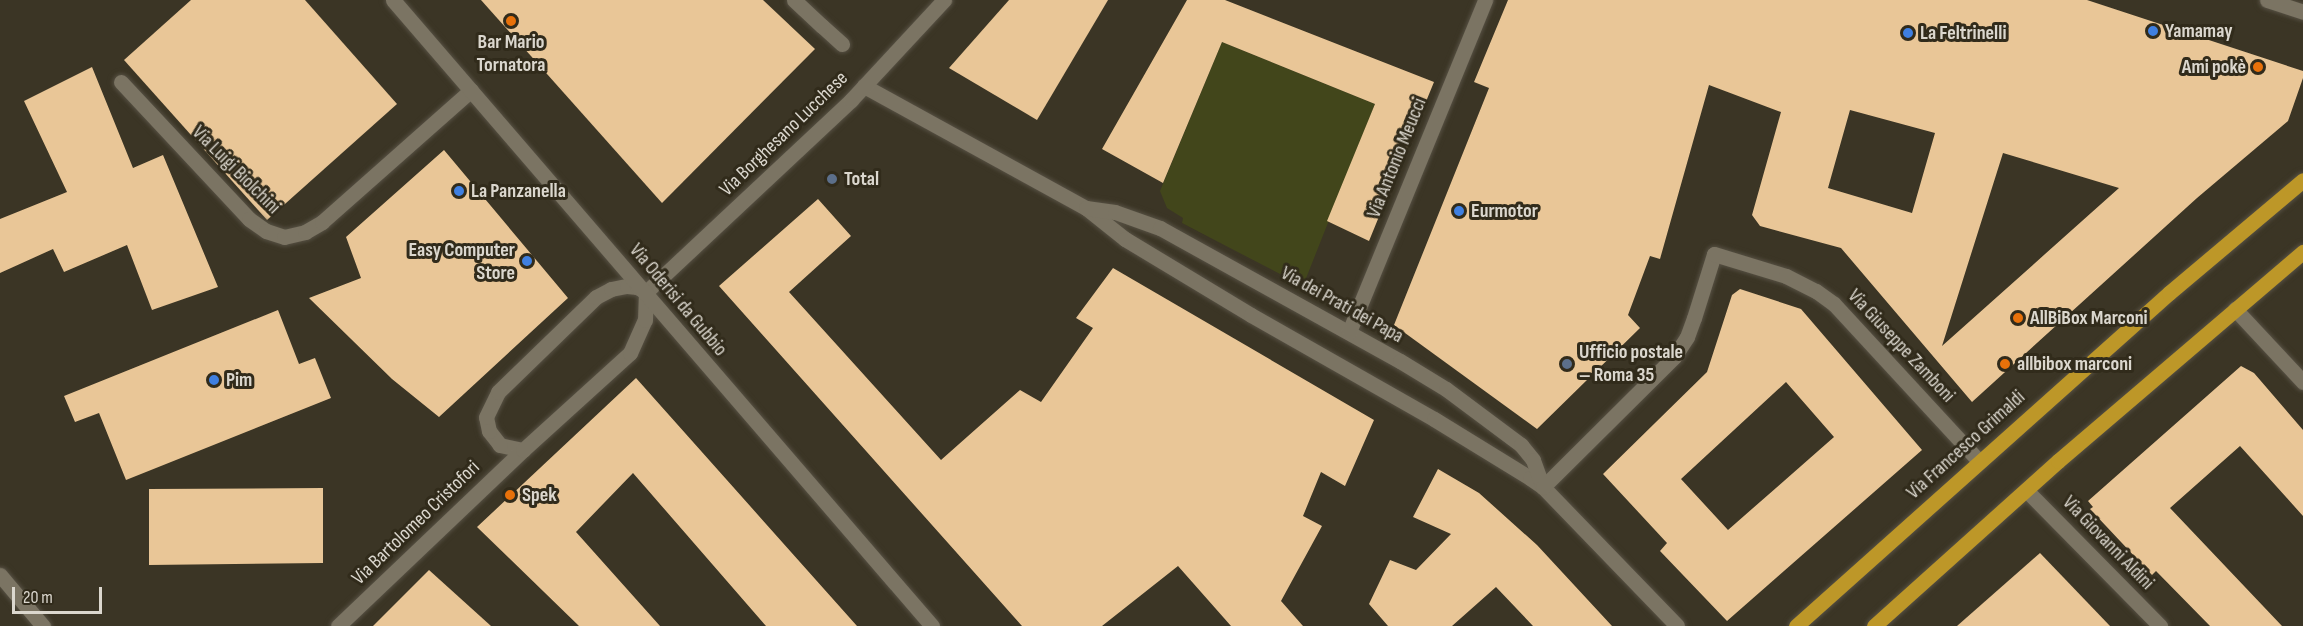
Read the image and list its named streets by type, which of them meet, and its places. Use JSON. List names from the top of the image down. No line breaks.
{"streets":{"main road":["Via Francesco Grimaldi"],"street":["Via Borghesano Lucchese","Via Antonio Meucci","Via Luigi Biolchini","Via Oderisi da Gubbio","Via dei Prati dei Papa","Via Giuseppe Zamboni","Via Bartolomeo Cristofori","Via Giovanni Aldini"]},"crossings":[["Via Borghesano Lucchese","Via Oderisi da Gubbio"],["Via Borghesano Lucchese","Via dei Prati dei Papa"],["Via Borghesano Lucchese","Via Bartolomeo Cristofori"],["Via Antonio Meucci","Via dei Prati dei Papa"],["Via Luigi Biolchini","Via Oderisi da Gubbio"],["Via Oderisi da Gubbio","Via Bartolomeo Cristofori"],["Via dei Prati dei Papa","Via Giuseppe Zamboni"],["Via Giuseppe Zamboni","Via Francesco Grimaldi"]],"places":["Bar Mario Tornatora","Yamamay","La Feltrinelli","Ami pokè","Total","La Panzanella","Eurmotor","Easy Computer Store","AllBiBox Marconi","Ufficio postale – Roma 35","allbibox marconi","Pim","Spek"],"scale_bar":"20 m"}
